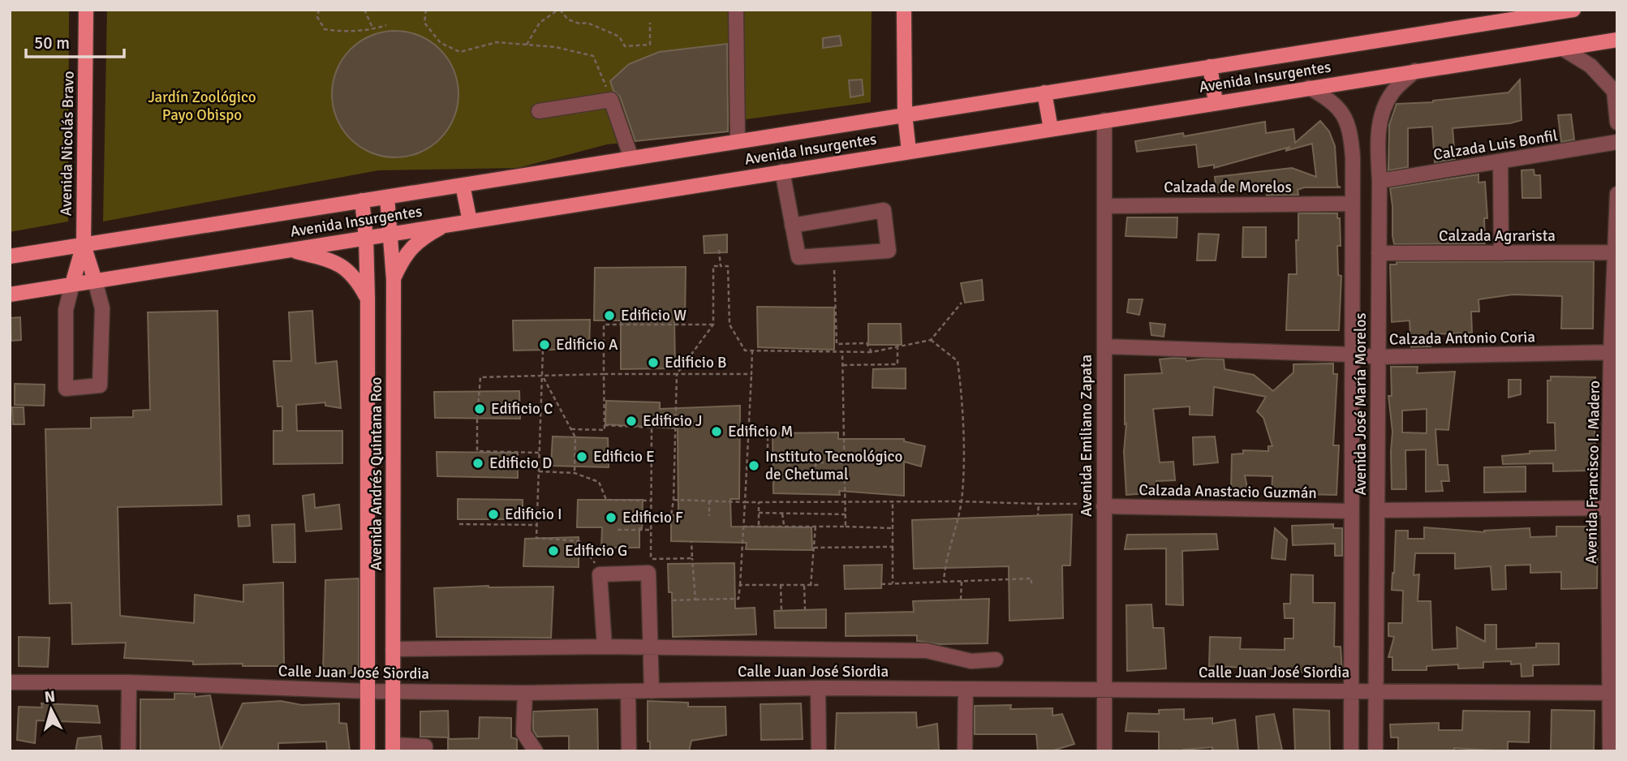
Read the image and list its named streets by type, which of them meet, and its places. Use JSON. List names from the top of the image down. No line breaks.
{"streets":{"main road":["Avenida Insurgentes","Avenida Nicolás Bravo","Avenida Andrés Quintana Roo"],"street":["Calzada Luis Bonfil","Calzada de Morelos","Calzada Agrarista","Calzada Antonio Coria","Avenida José María Morelos","Avenida Emiliano Zapata","Avenida Francisco I. Madero","Calzada Anastacio Guzmán","Calle Juan José Siordia"]},"crossings":[["Avenida Insurgentes","Avenida Nicolás Bravo"],["Avenida Insurgentes","Avenida José María Morelos"],["Avenida Insurgentes","Avenida Emiliano Zapata"],["Avenida Insurgentes","Avenida Andrés Quintana Roo"],["Calzada Luis Bonfil","Avenida José María Morelos"],["Calzada de Morelos","Avenida José María Morelos"],["Calzada de Morelos","Avenida Emiliano Zapata"],["Calzada Agrarista","Avenida José María Morelos"],["Calzada Agrarista","Avenida Francisco I. Madero"],["Calzada Antonio Coria","Avenida José María Morelos"],["Calzada Antonio Coria","Avenida Emiliano Zapata"],["Calzada Antonio Coria","Avenida Francisco I. Madero"],["Avenida José María Morelos","Calzada Anastacio Guzmán"],["Avenida José María Morelos","Calle Juan José Siordia"],["Avenida Emiliano Zapata","Calzada Anastacio Guzmán"],["Avenida Emiliano Zapata","Calle Juan José Siordia"],["Avenida Francisco I. Madero","Calle Juan José Siordia"],["Avenida Andrés Quintana Roo","Calle Juan José Siordia"]],"parks":["Jardín Zoológico Payo Obispo"],"places":["Edificio W","Edificio A","Edificio B","Edificio C","Edificio J","Edificio M","Edificio E","Edificio D","Instituto Tecnológico de Chetumal","Edificio I","Edificio F","Edificio G"],"scale_bar":"50 m","north":"top"}
